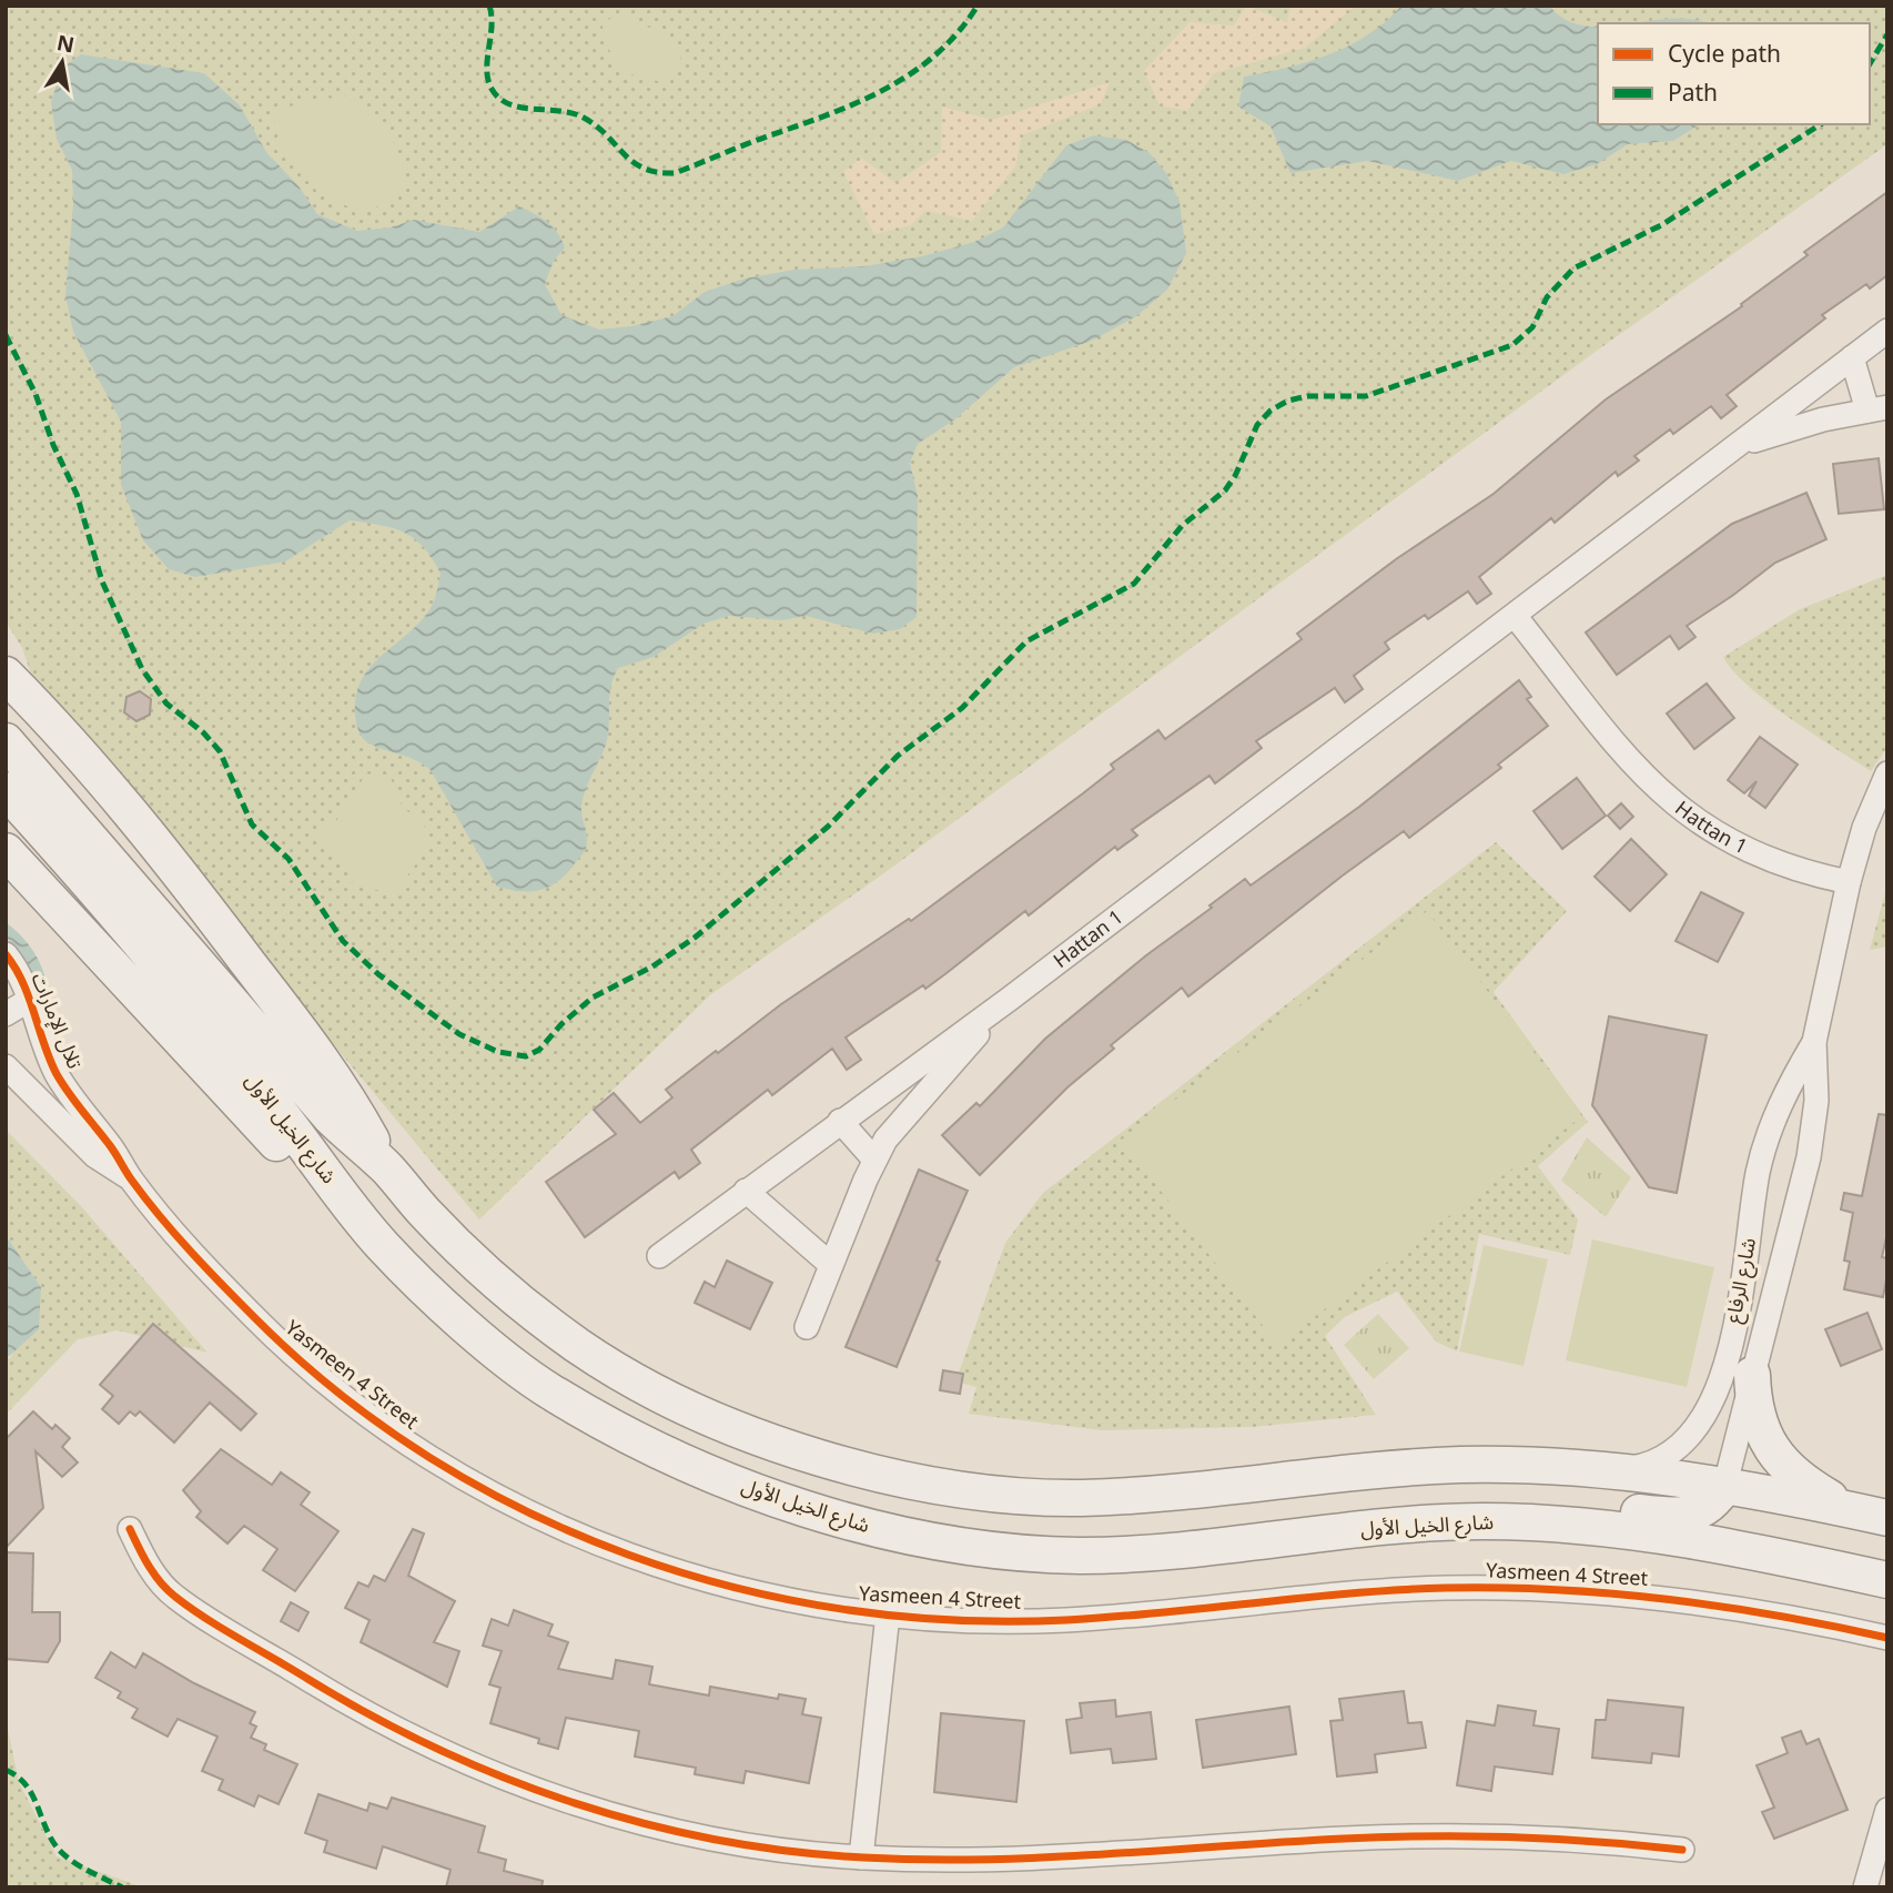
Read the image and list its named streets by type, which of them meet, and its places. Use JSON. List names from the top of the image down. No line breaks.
{"streets":{"main road":["شارع الخيل الأول"],"street":["Hattan 1","تلال الإمارات","شارع الرفاع","Yasmeen 4 Street"]},"crossings":[["Hattan 1","شارع الرفاع"],["تلال الإمارات","Yasmeen 4 Street"],["شارع الخيل الأول","شارع الرفاع"]],"legend":["Cycle path","Path"],"north":"top"}
